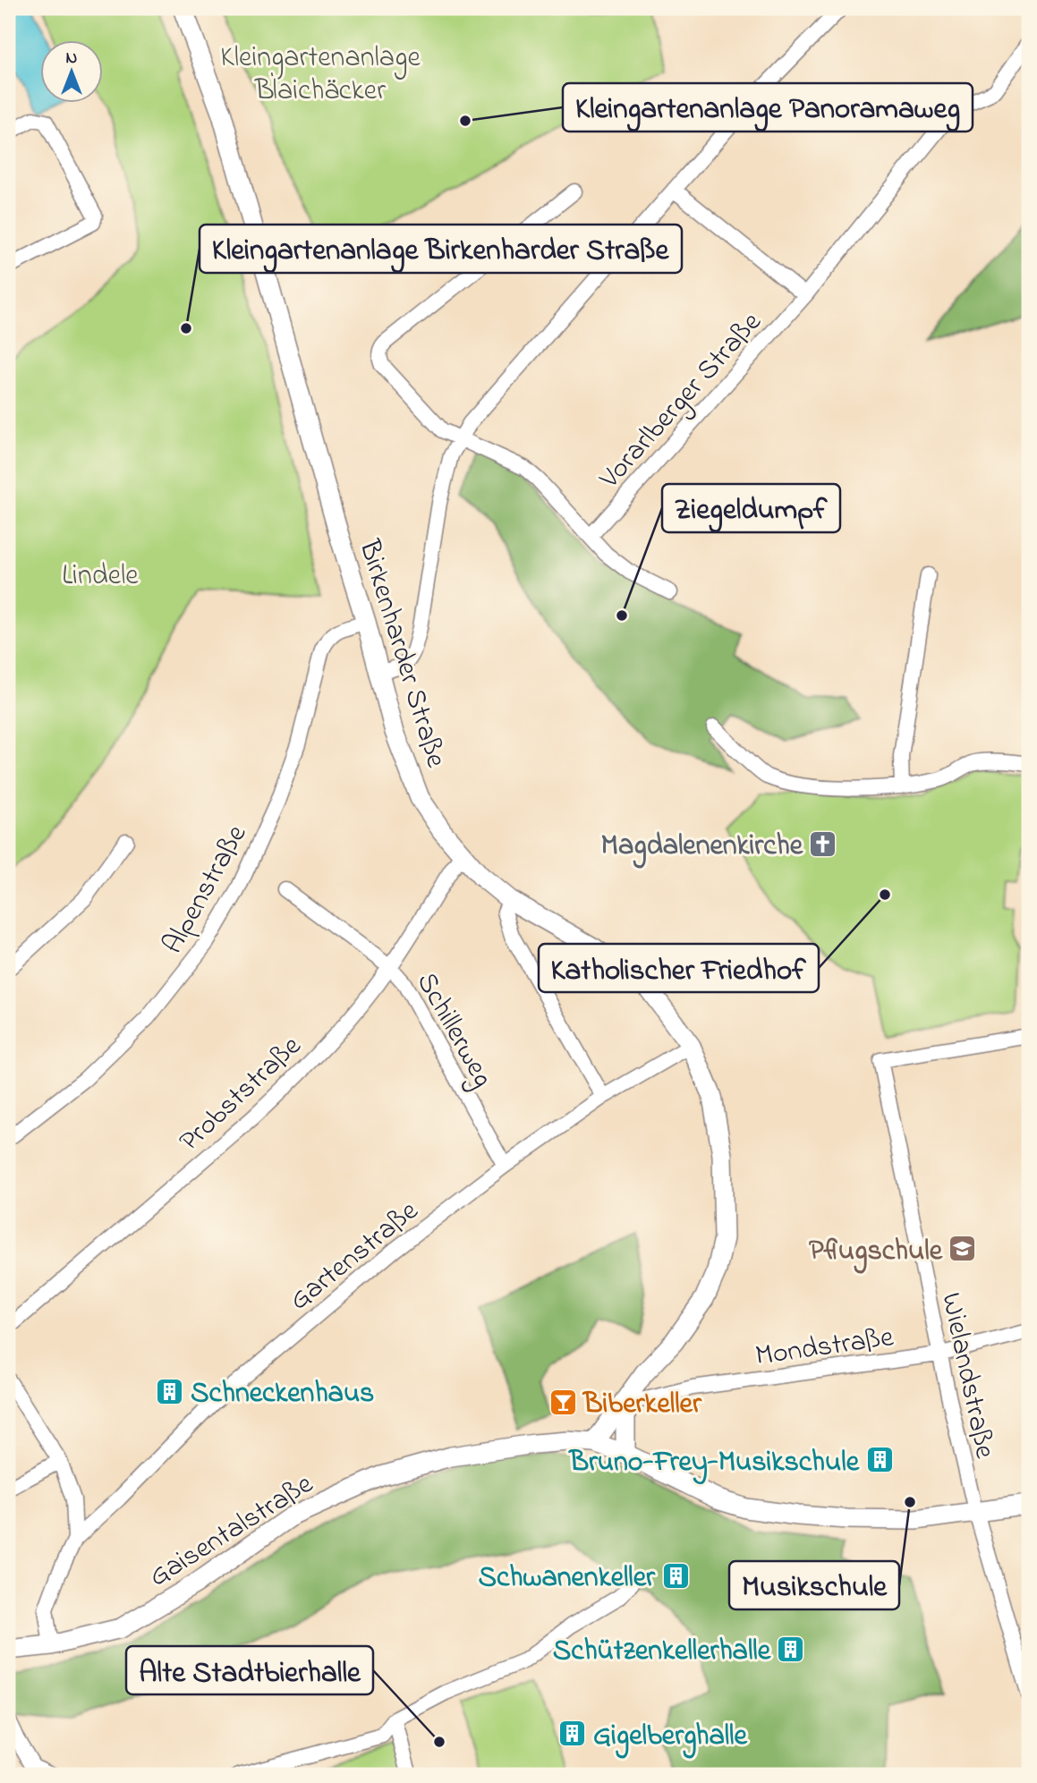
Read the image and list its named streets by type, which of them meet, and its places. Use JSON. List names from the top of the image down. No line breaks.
{"streets":{"main road":["Birkenharder Straße","Gaisentalstraße"],"street":["Vorarlberger Straße","Alpenstraße","Schillerweg","Probststraße","Gartenstraße","Mondstraße","Wielandstraße"]},"crossings":[["Birkenharder Straße","Alpenstraße"],["Birkenharder Straße","Probststraße"],["Birkenharder Straße","Gartenstraße"],["Birkenharder Straße","Mondstraße"],["Birkenharder Straße","Gaisentalstraße"],["Schillerweg","Probststraße"],["Schillerweg","Gartenstraße"],["Mondstraße","Wielandstraße"],["Wielandstraße","Gaisentalstraße"]],"parks":["Kleingartenanlage Blaichäcker","Lindele"],"places":{"other":["Kleingartenanlage Panoramaweg","Kleingartenanlage Birkenharder Straße","Ziegeldumpf","Katholischer Friedhof","Musikschule","Alte Stadtbierhalle"],"church":["Magdalenenkirche"],"school or university":["Pflugschule"],"building":["Schneckenhaus","Bruno-Frey-Musikschule","Schwanenkeller","Schützenkellerhalle","Gigelberghalle"],"bar":["Biberkeller"]},"north":"top"}
